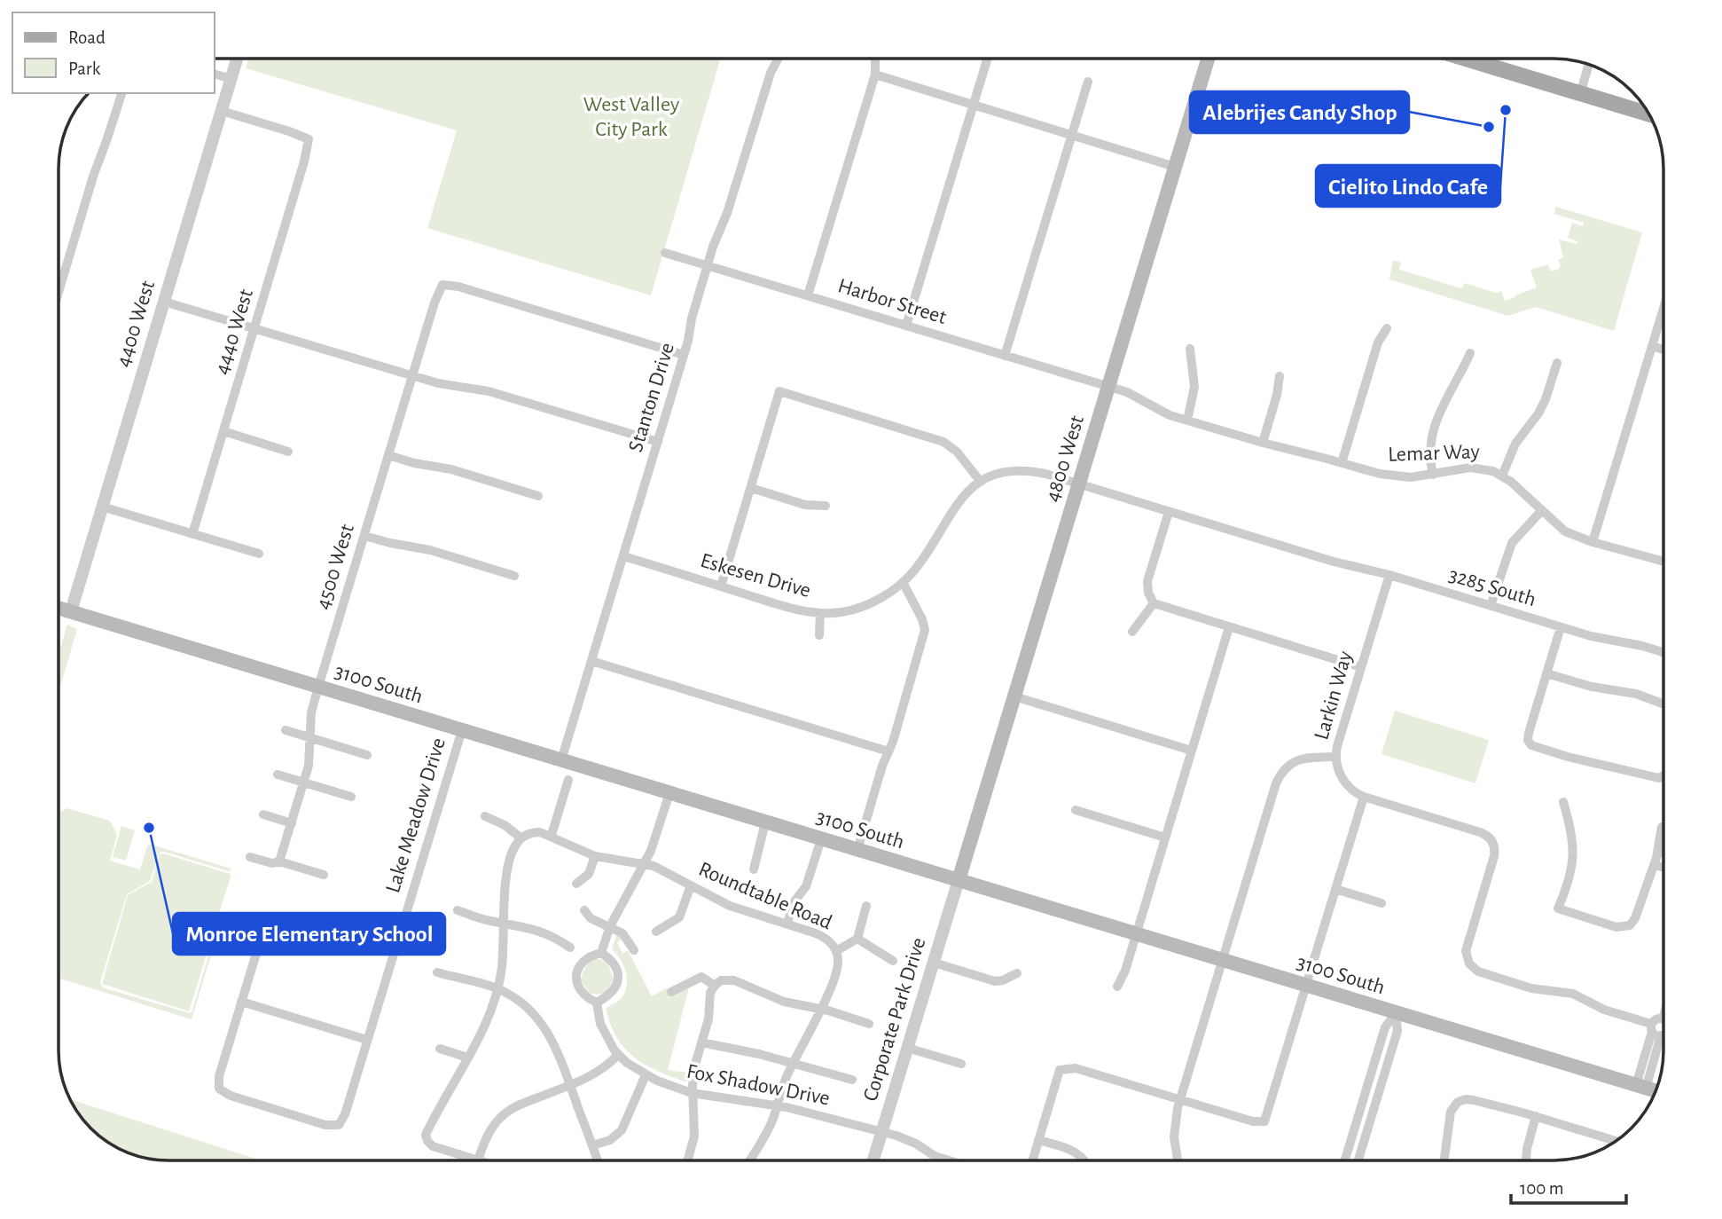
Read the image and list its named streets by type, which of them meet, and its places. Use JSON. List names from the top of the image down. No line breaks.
{"streets":{"main road":["4800 West","3100 South"],"street":["Harbor Street","4400 West","4440 West","Stanton Drive","Lemar Way","4500 West","Eskesen Drive","3285 South","Larkin Way","Lake Meadow Drive","Roundtable Road","Corporate Park Drive","Fox Shadow Drive"]},"crossings":[["Harbor Street","Stanton Drive"],["Harbor Street","Lemar Way"],["Harbor Street","4800 West"],["4400 West","4440 West"],["4400 West","3100 South"],["Stanton Drive","4500 West"],["Stanton Drive","Eskesen Drive"],["Stanton Drive","3100 South"],["Lemar Way","4800 West"],["4800 West","Eskesen Drive"],["4800 West","3100 South"],["4800 West","Corporate Park Drive"],["4500 West","3100 South"],["Eskesen Drive","3285 South"],["3285 South","Larkin Way"],["3100 South","Lake Meadow Drive"],["3100 South","Corporate Park Drive"],["Corporate Park Drive","Fox Shadow Drive"]],"parks":["West Valley City Park"],"places":["Cielito Lindo Cafe","Alebrijes Candy Shop","Monroe Elementary School"],"legend":["Road","Park"],"scale_bar":"100 m"}
